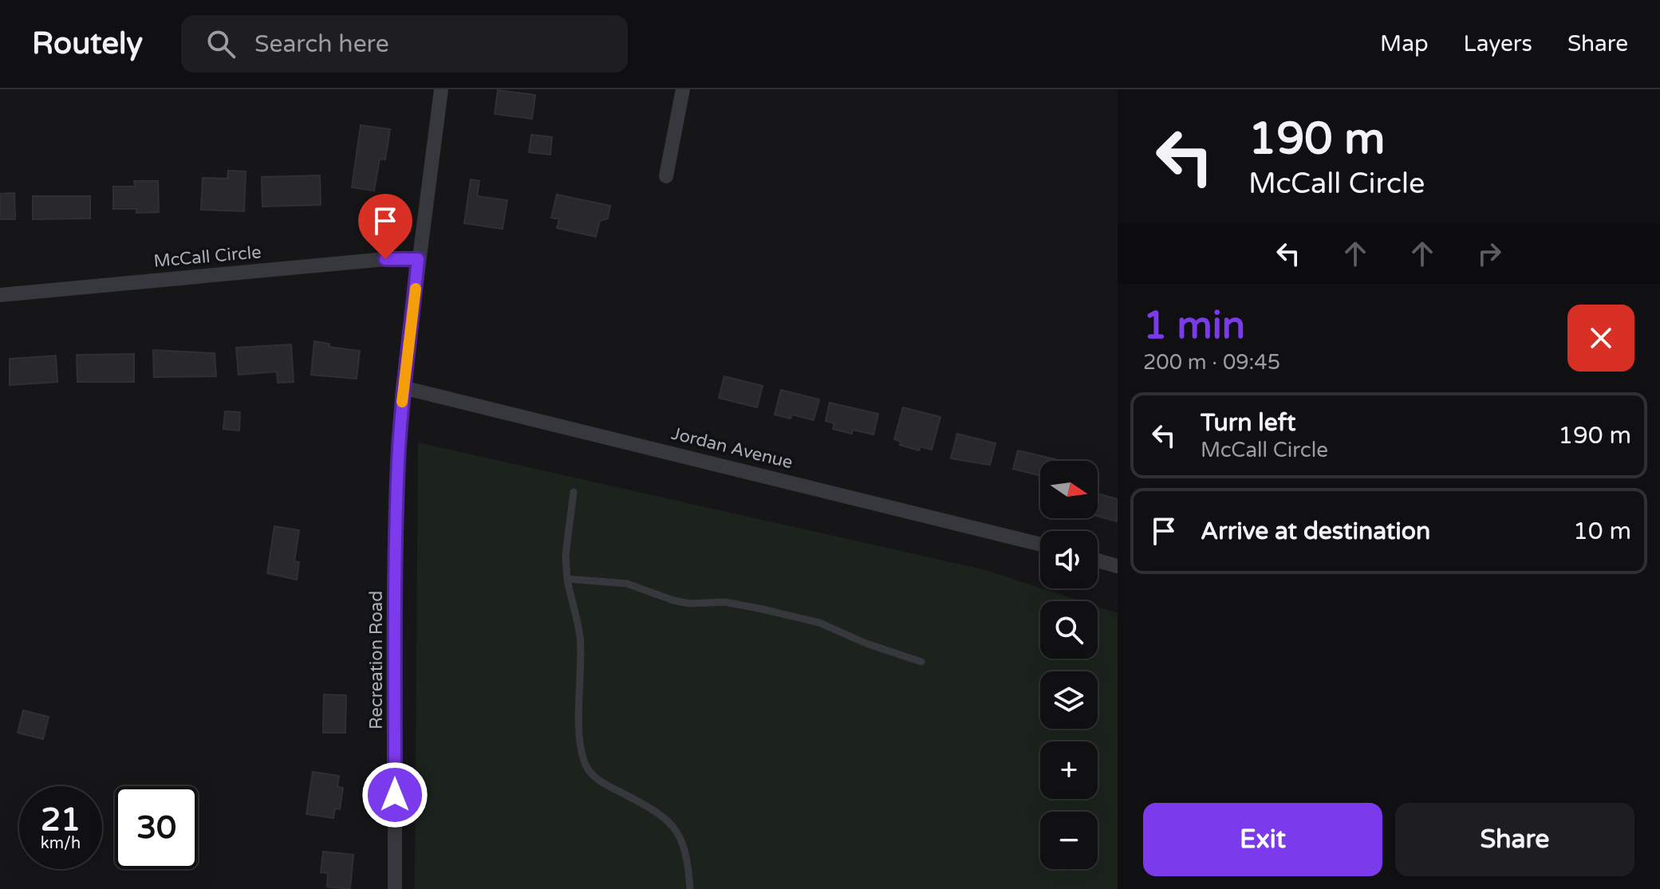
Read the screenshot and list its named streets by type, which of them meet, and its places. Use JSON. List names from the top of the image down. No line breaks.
{"streets":{"street":["McCall Circle","Jordan Avenue","Recreation Road"]},"crossings":[["McCall Circle","Recreation Road"],["Jordan Avenue","Recreation Road"]],"north":"right","page":{"header":"Routely","search":"Search here","nav":["Map","Layers","Share"],"turn":["190 m","McCall Circle"],"heading":["1 min","200 m · 09:45"],"list":[{"name":"Turn left","note":"McCall Circle","value":"190 m"},{"name":"Arrive at destination","value":"10 m"}],"map_buttons":["+","−"],"speed":"21 km/h","limit":"30","buttons":["Exit","Share"]}}
